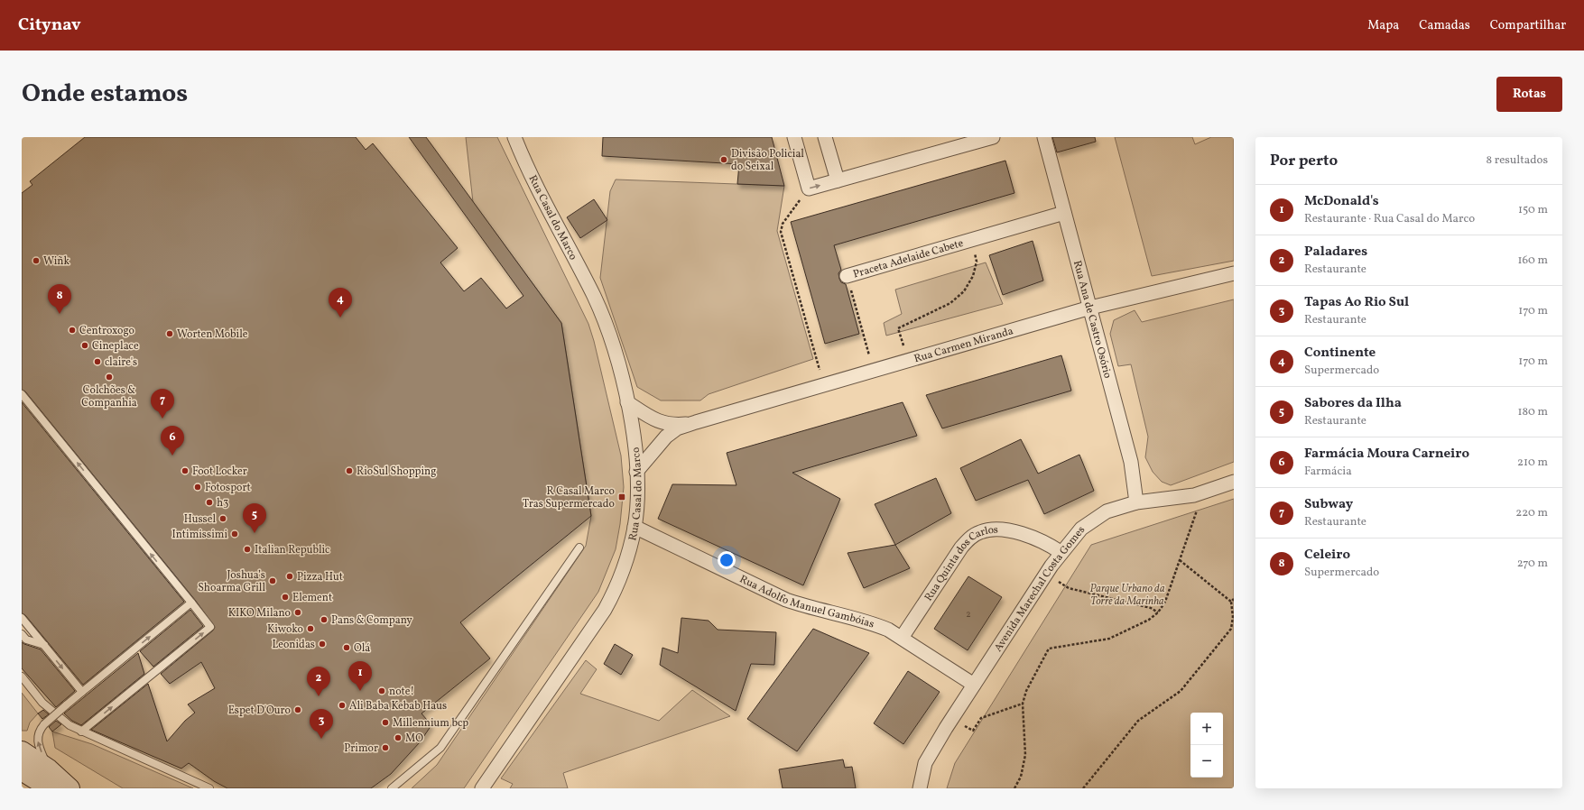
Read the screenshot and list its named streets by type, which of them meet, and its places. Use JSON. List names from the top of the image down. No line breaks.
{"streets":{"street":["Rua Casal do Marco","Praceta Adelaide Cabete","Rua Ana de Castro Osório","Rua Carmen Miranda","Rua Quinta dos Carlos","Avenida Marechal Costa Gomes","Rua Adolfo Manuel Gambóias"]},"crossings":[["Rua Casal do Marco","Rua Carmen Miranda"],["Rua Casal do Marco","Rua Adolfo Manuel Gambóias"],["Praceta Adelaide Cabete","Rua Ana de Castro Osório"],["Praceta Adelaide Cabete","Rua Carmen Miranda"],["Rua Ana de Castro Osório","Rua Carmen Miranda"],["Rua Ana de Castro Osório","Avenida Marechal Costa Gomes"],["Rua Quinta dos Carlos","Avenida Marechal Costa Gomes"],["Rua Quinta dos Carlos","Rua Adolfo Manuel Gambóias"],["Avenida Marechal Costa Gomes","Rua Adolfo Manuel Gambóias"]],"parks":["Parque Urbano da Torre da Marinha"],"places":{"other":["Divisão Policial do Seixal","Wiñk","Centroxogo","Worten Mobile","Cineplace","claire's","Colchões & Companhia","Foot Locker","RioSul Shopping","Fotosport","h3","Hussel","Intimissimi","Italian Republic","Pizza Hut","Joshua’s Shoarma Grill","Element","KIKO Milano","Pans & Company","Kiwoko","Leonidas","Olá","note!","Ali Baba Kebab Haus","Espet D'Ouro","Millennium bcp","MO","Primor"],"transit":["R Casal Marco Tras Supermercado"]},"house_numbers":["2"],"page":{"header":"Citynav","nav":["Mapa","Camadas","Compartilhar"],"title":"Onde estamos","buttons":"Rotas","heading":["Por perto","8 resultados"],"list":[{"mark":"1","name":"McDonald's","note":"Restaurante · Rua Casal do Marco","value":"150 m"},{"mark":"2","name":"Paladares","note":"Restaurante","value":"160 m"},{"mark":"3","name":"Tapas Ao Rio Sul","note":"Restaurante","value":"170 m"},{"mark":"4","name":"Continente","note":"Supermercado","value":"170 m"},{"mark":"5","name":"Sabores da Ilha","note":"Restaurante","value":"180 m"},{"mark":"6","name":"Farmácia Moura Carneiro","note":"Farmácia","value":"210 m"},{"mark":"7","name":"Subway","note":"Restaurante","value":"220 m"},{"mark":"8","name":"Celeiro","note":"Supermercado","value":"270 m"}],"pins":["8","4","7","6","5","1","2","3"],"map_buttons":["+","−"]}}
